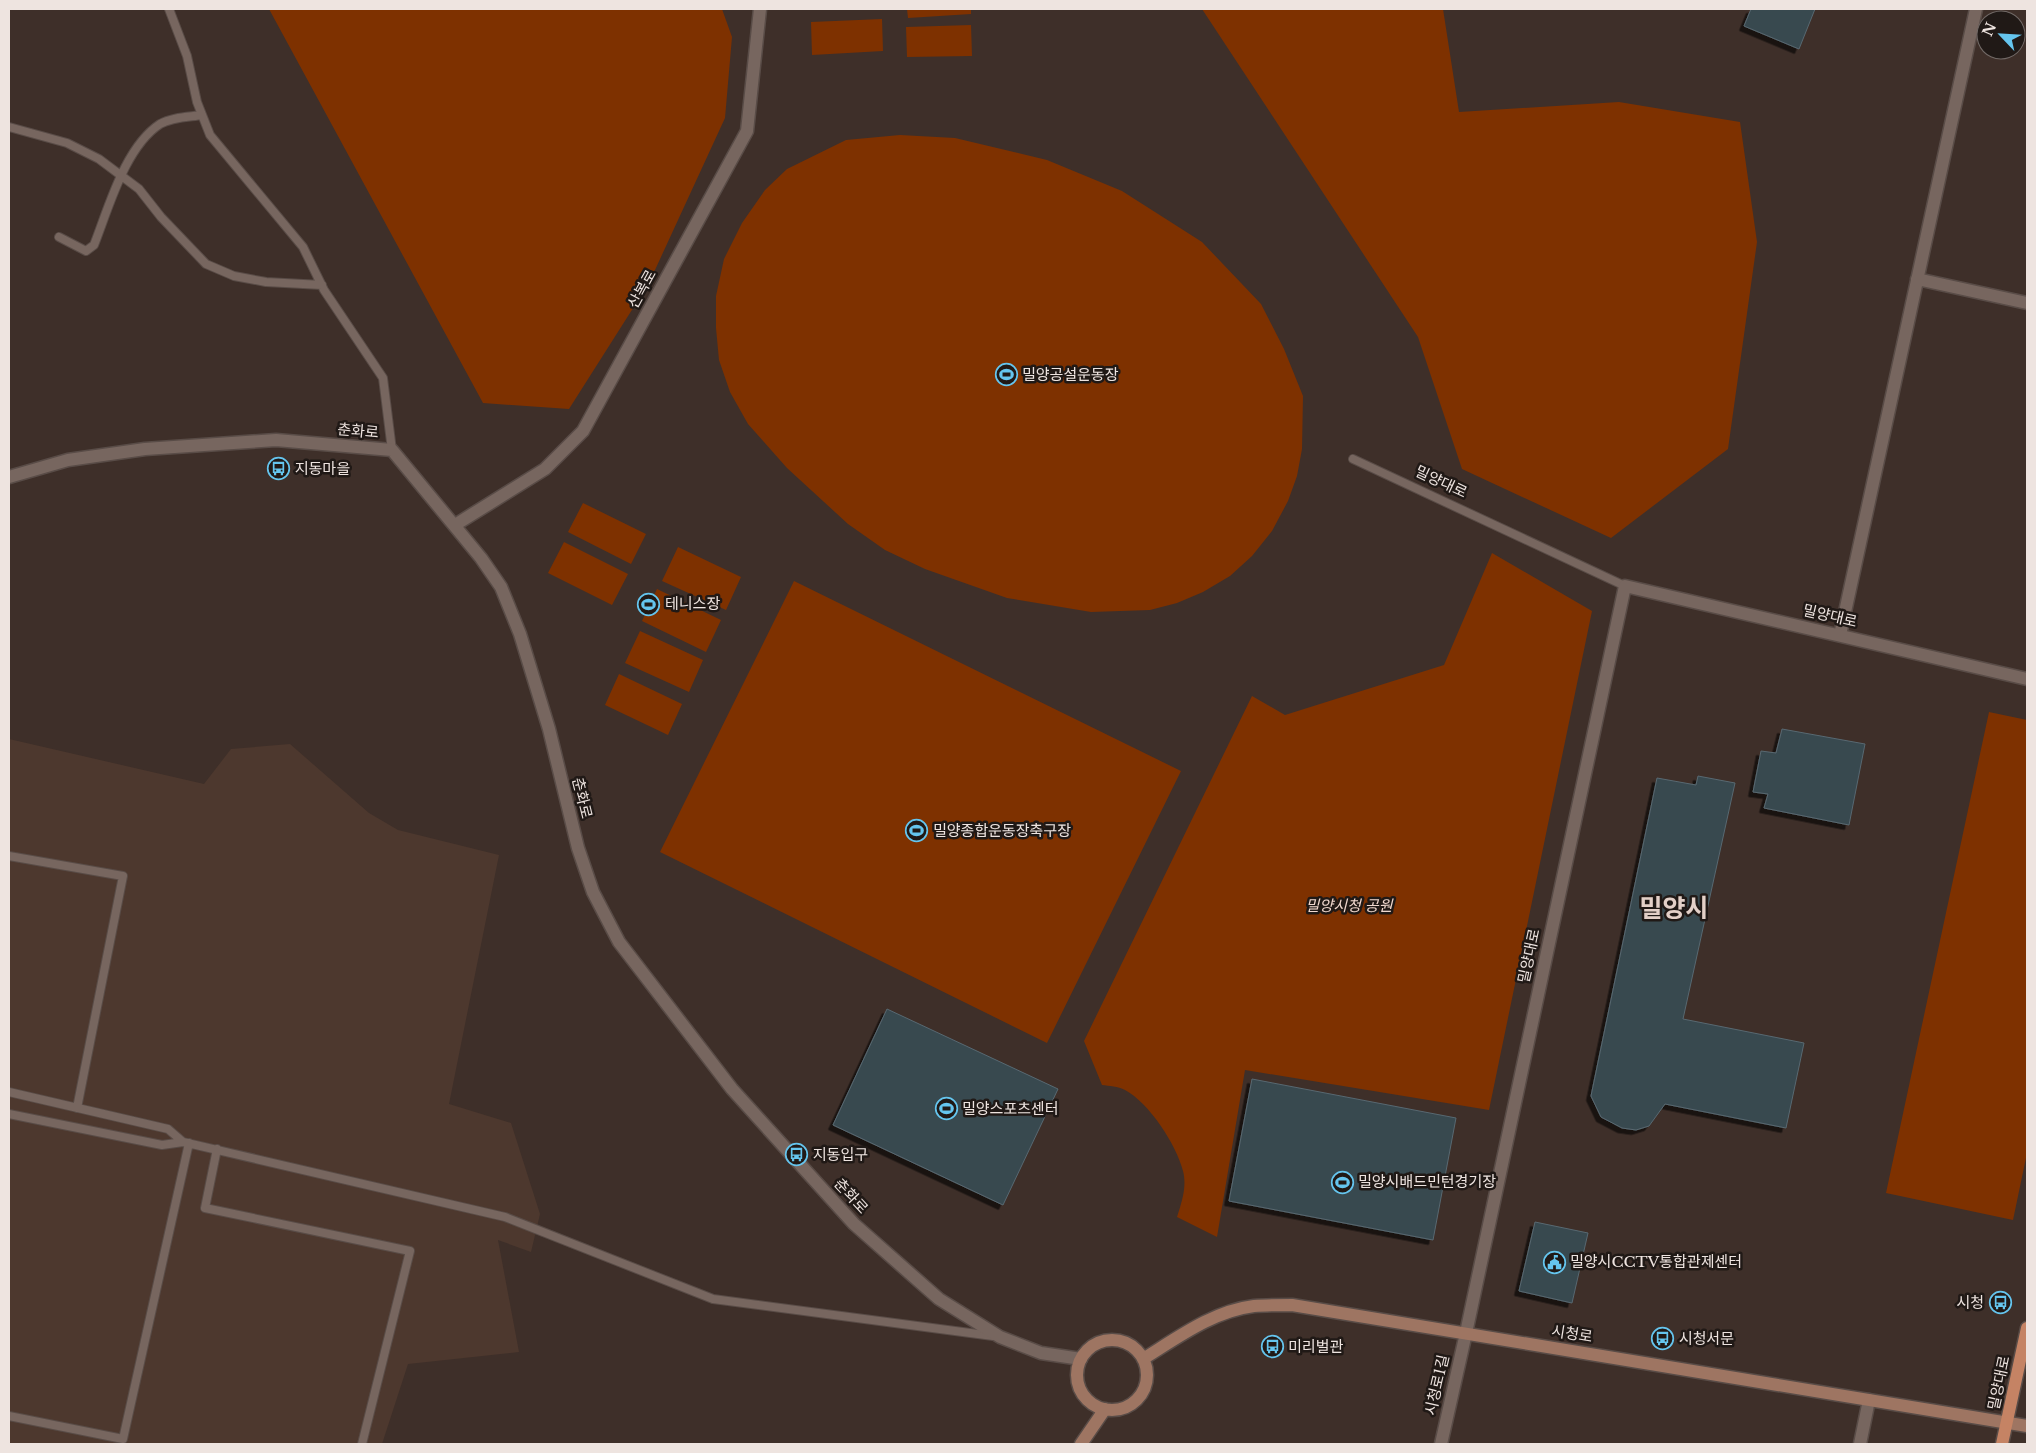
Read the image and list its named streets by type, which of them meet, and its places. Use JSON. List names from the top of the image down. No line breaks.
{"streets":{"main road":["밀양대로","시청로"],"street":["산복로","춘화로","시청로1길"]},"crossings":[["산복로","춘화로"],["춘화로","시청로"],["밀양대로","시청로"],["밀양대로","시청로1길"],["시청로","시청로1길"]],"districts":["밀양시"],"parks":["밀양시청 공원"],"places":{"sports":["밀양공설운동장","테니스장","밀양종합운동장축구장","밀양스포츠센터","밀양시배드민턴경기장"],"bus stop":["지동마을","지동입구","시청","시청서문","미리벌관"],"public building":["밀양시CCTV통합관제센터"]},"north":"top left"}
